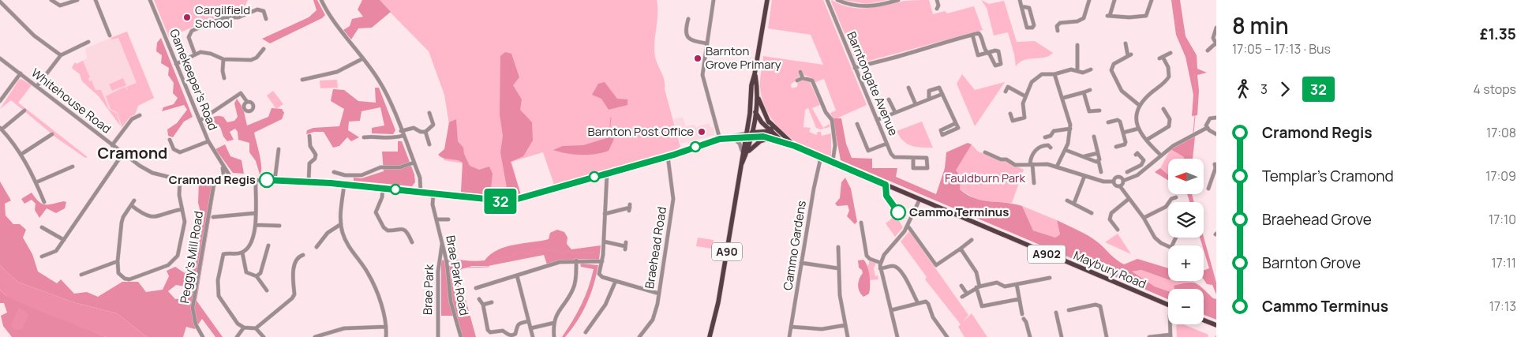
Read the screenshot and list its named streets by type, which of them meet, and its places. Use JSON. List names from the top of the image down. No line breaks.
{"streets":{"main road":["A90","A902","Maybury Road"],"street":["Gamekeeper's Road","Barntongate Avenue","Whitehouse Road","Cammo Gardens","Braehead Road","Peggy's Mill Road","Brae Park Road","Brae Park"]},"crossings":[["Gamekeeper's Road","Whitehouse Road"],["Whitehouse Road","Braehead Road"],["Whitehouse Road","A90"],["Whitehouse Road","A902"],["Whitehouse Road","Peggy's Mill Road"],["Whitehouse Road","Brae Park Road"],["Cammo Gardens","Maybury Road"],["A90","A902"],["A902","Maybury Road"],["Brae Park Road","Brae Park"]],"districts":["Cramond"],"parks":["Fauldburn Park"],"places":["Cargilfield School","Barnton Grove Primary","Barnton Post Office","Cramond Regis","Cammo Terminus"],"lines":["bus line 32"],"north":"left","page":{"on_map":"32","heading":["8 min","17:05 – 17:13 · Bus","£1.35"],"legs":["3","32","4 stops"],"list":[{"name":"Cramond Regis","value":"17:08"},{"name":"Templar's Cramond","value":"17:09"},{"name":"Braehead Grove","value":"17:10"},{"name":"Barnton Grove","value":"17:11"},{"name":"Cammo Terminus","value":"17:13"}],"map_buttons":["+","−"]}}
